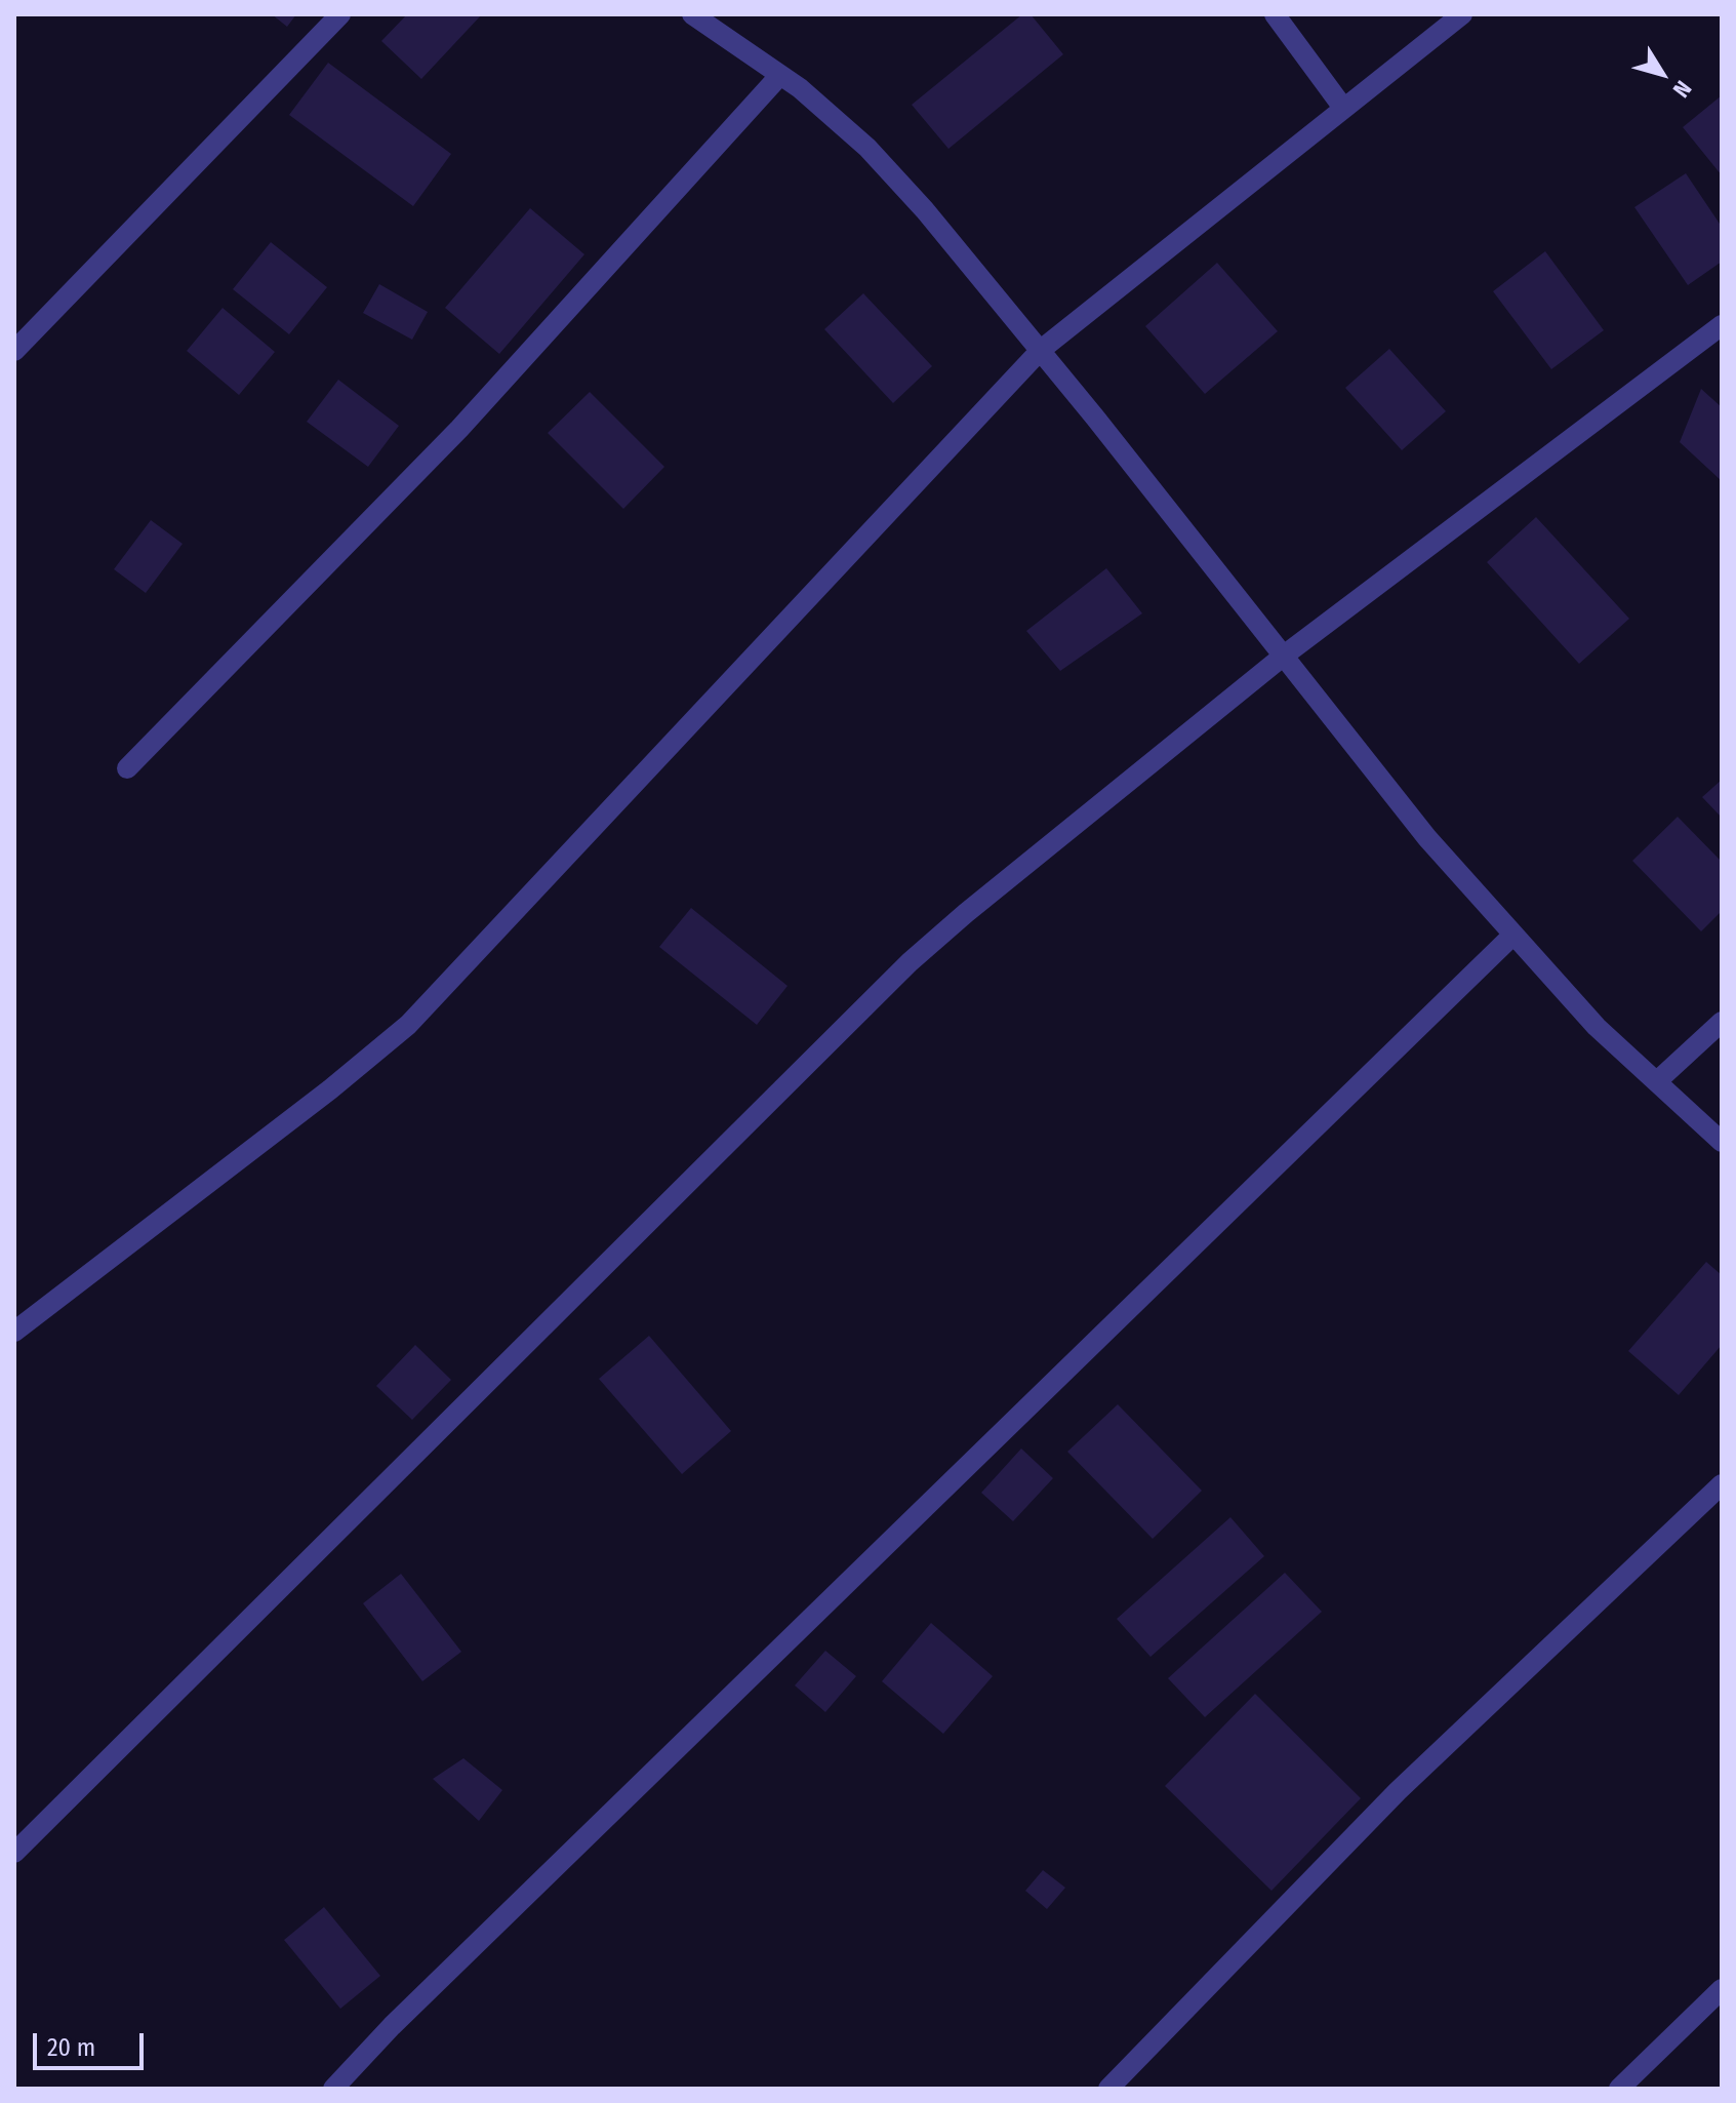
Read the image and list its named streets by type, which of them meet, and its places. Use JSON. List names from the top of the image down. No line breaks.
{"scale_bar":"20 m","north":"bottom right"}
